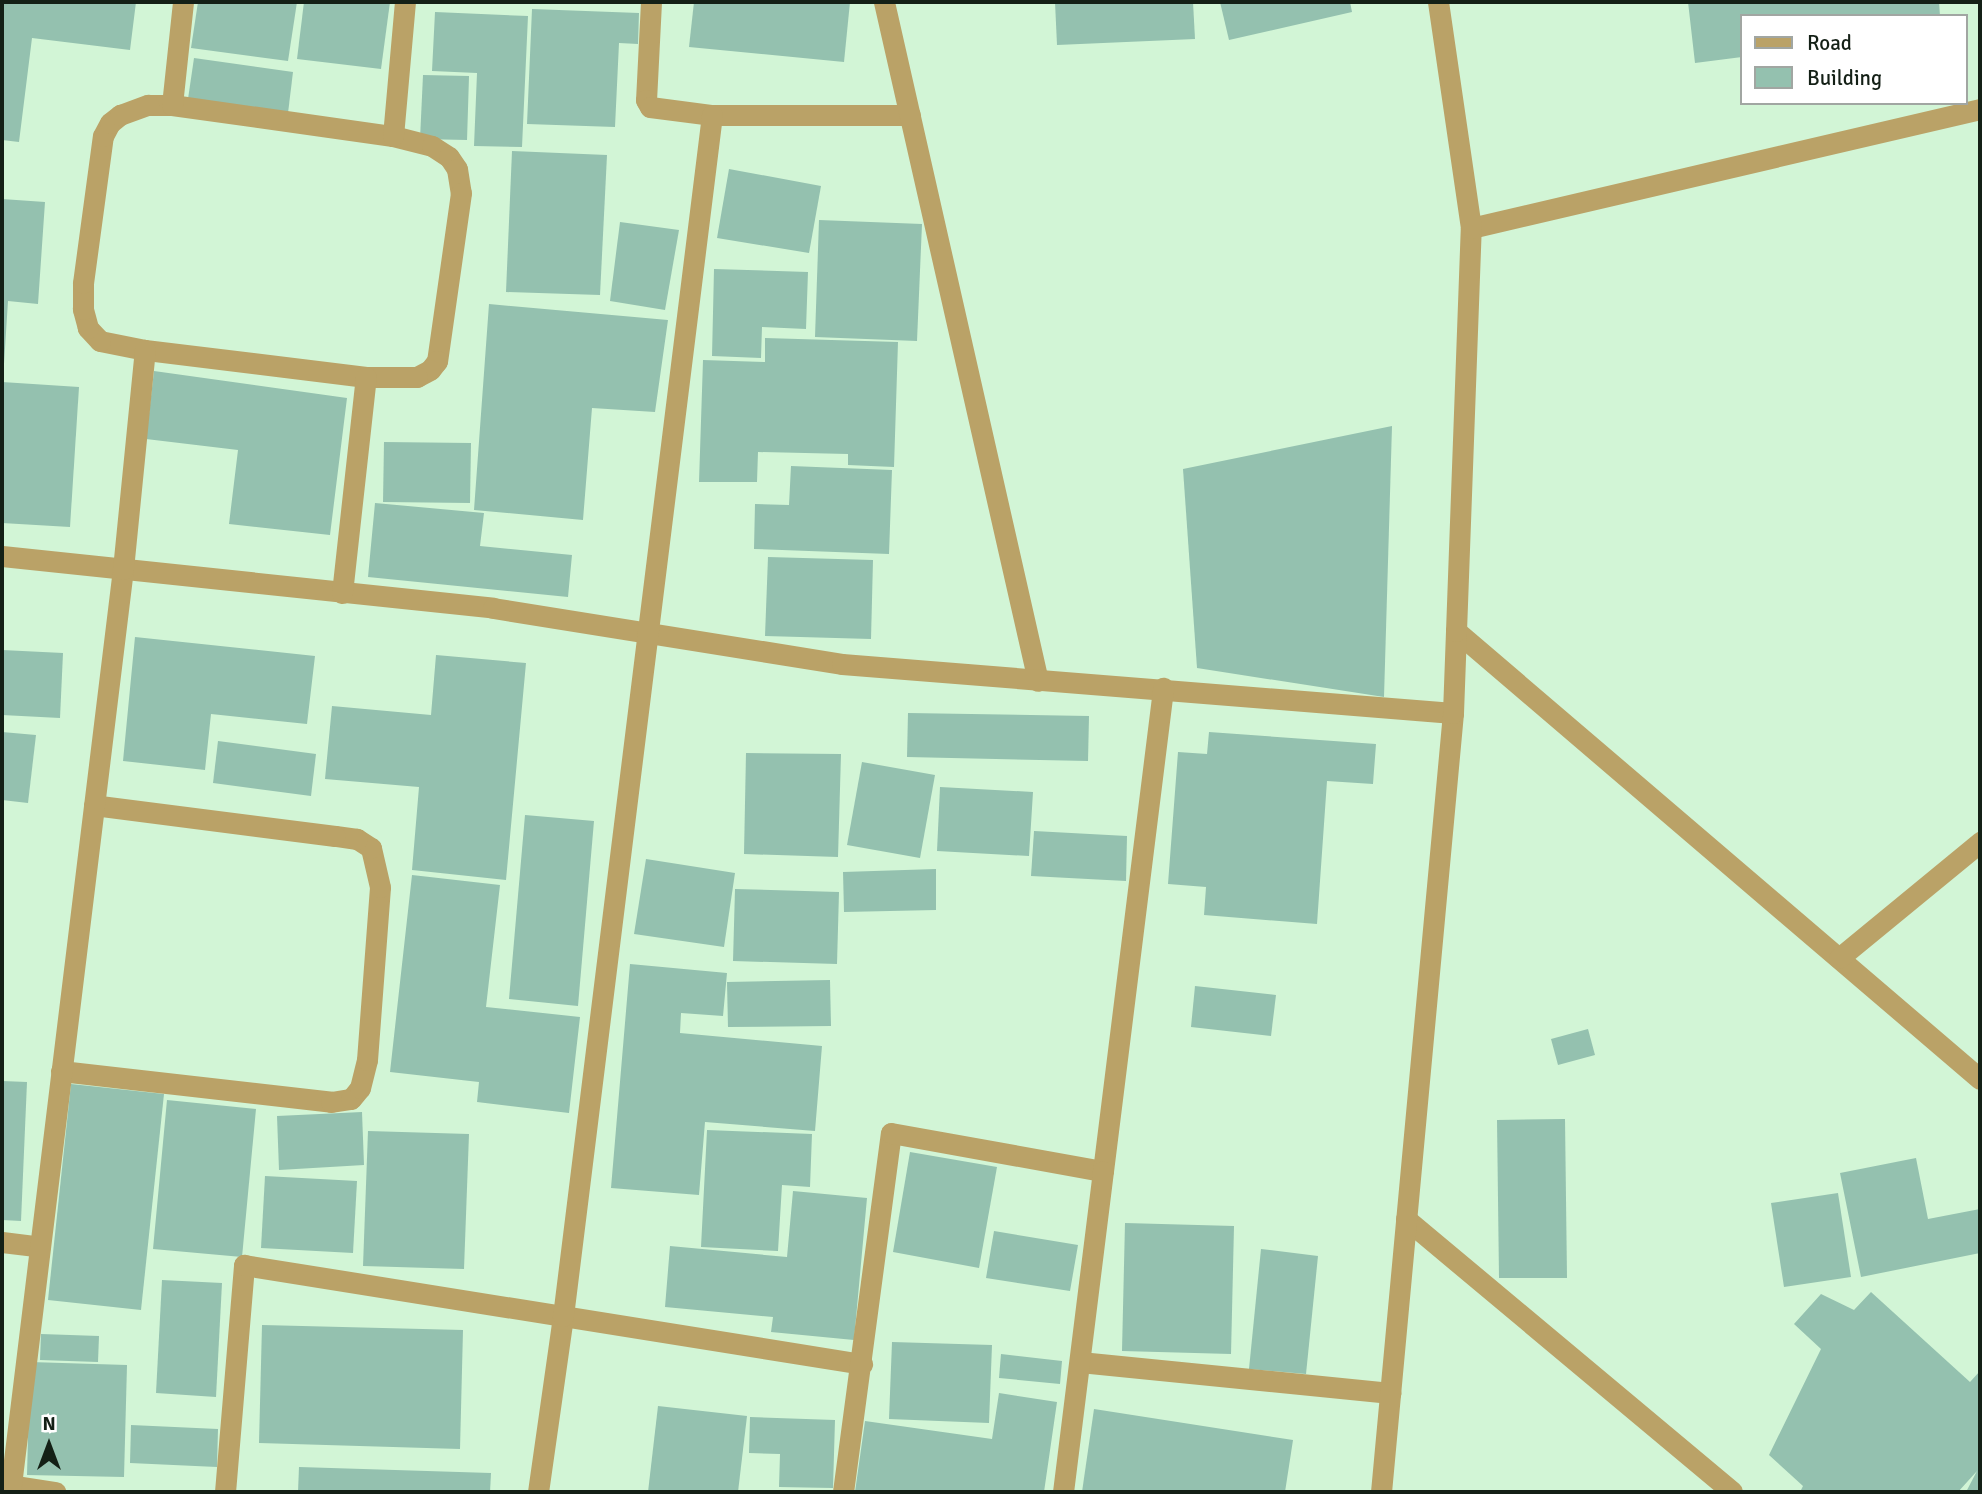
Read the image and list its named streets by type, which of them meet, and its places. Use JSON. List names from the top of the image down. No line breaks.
{"legend":["Road","Building"],"north":"top"}
